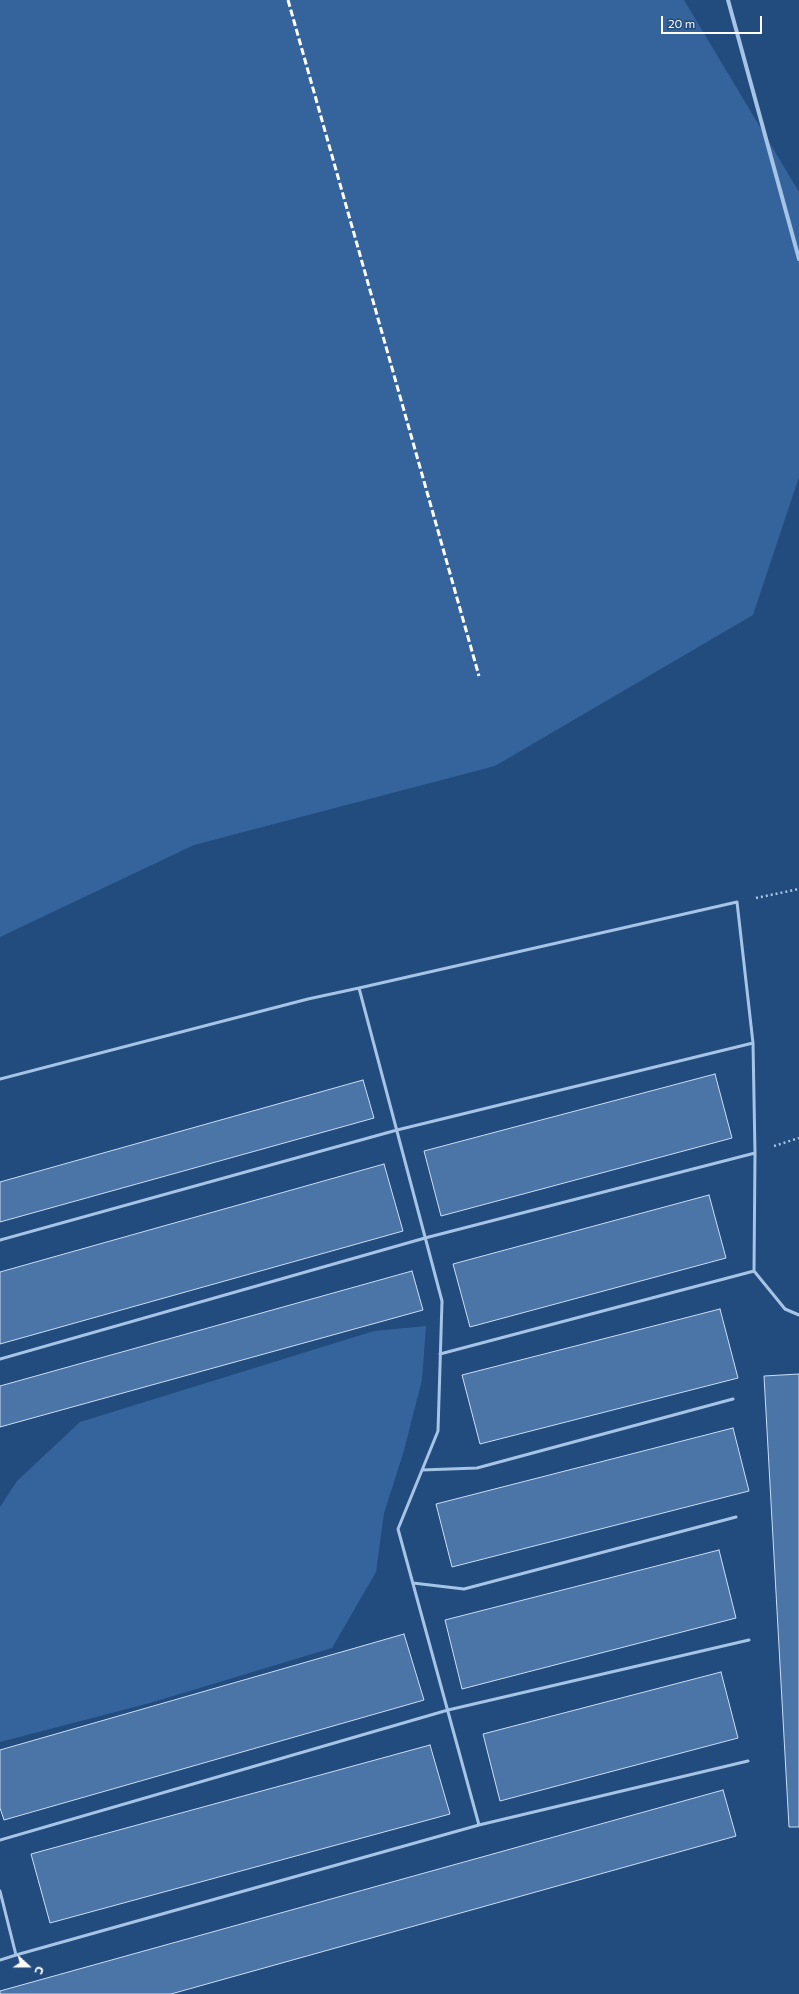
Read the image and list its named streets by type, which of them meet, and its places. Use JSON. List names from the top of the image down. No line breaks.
{"scale_bar":"20 m","north":"right"}
